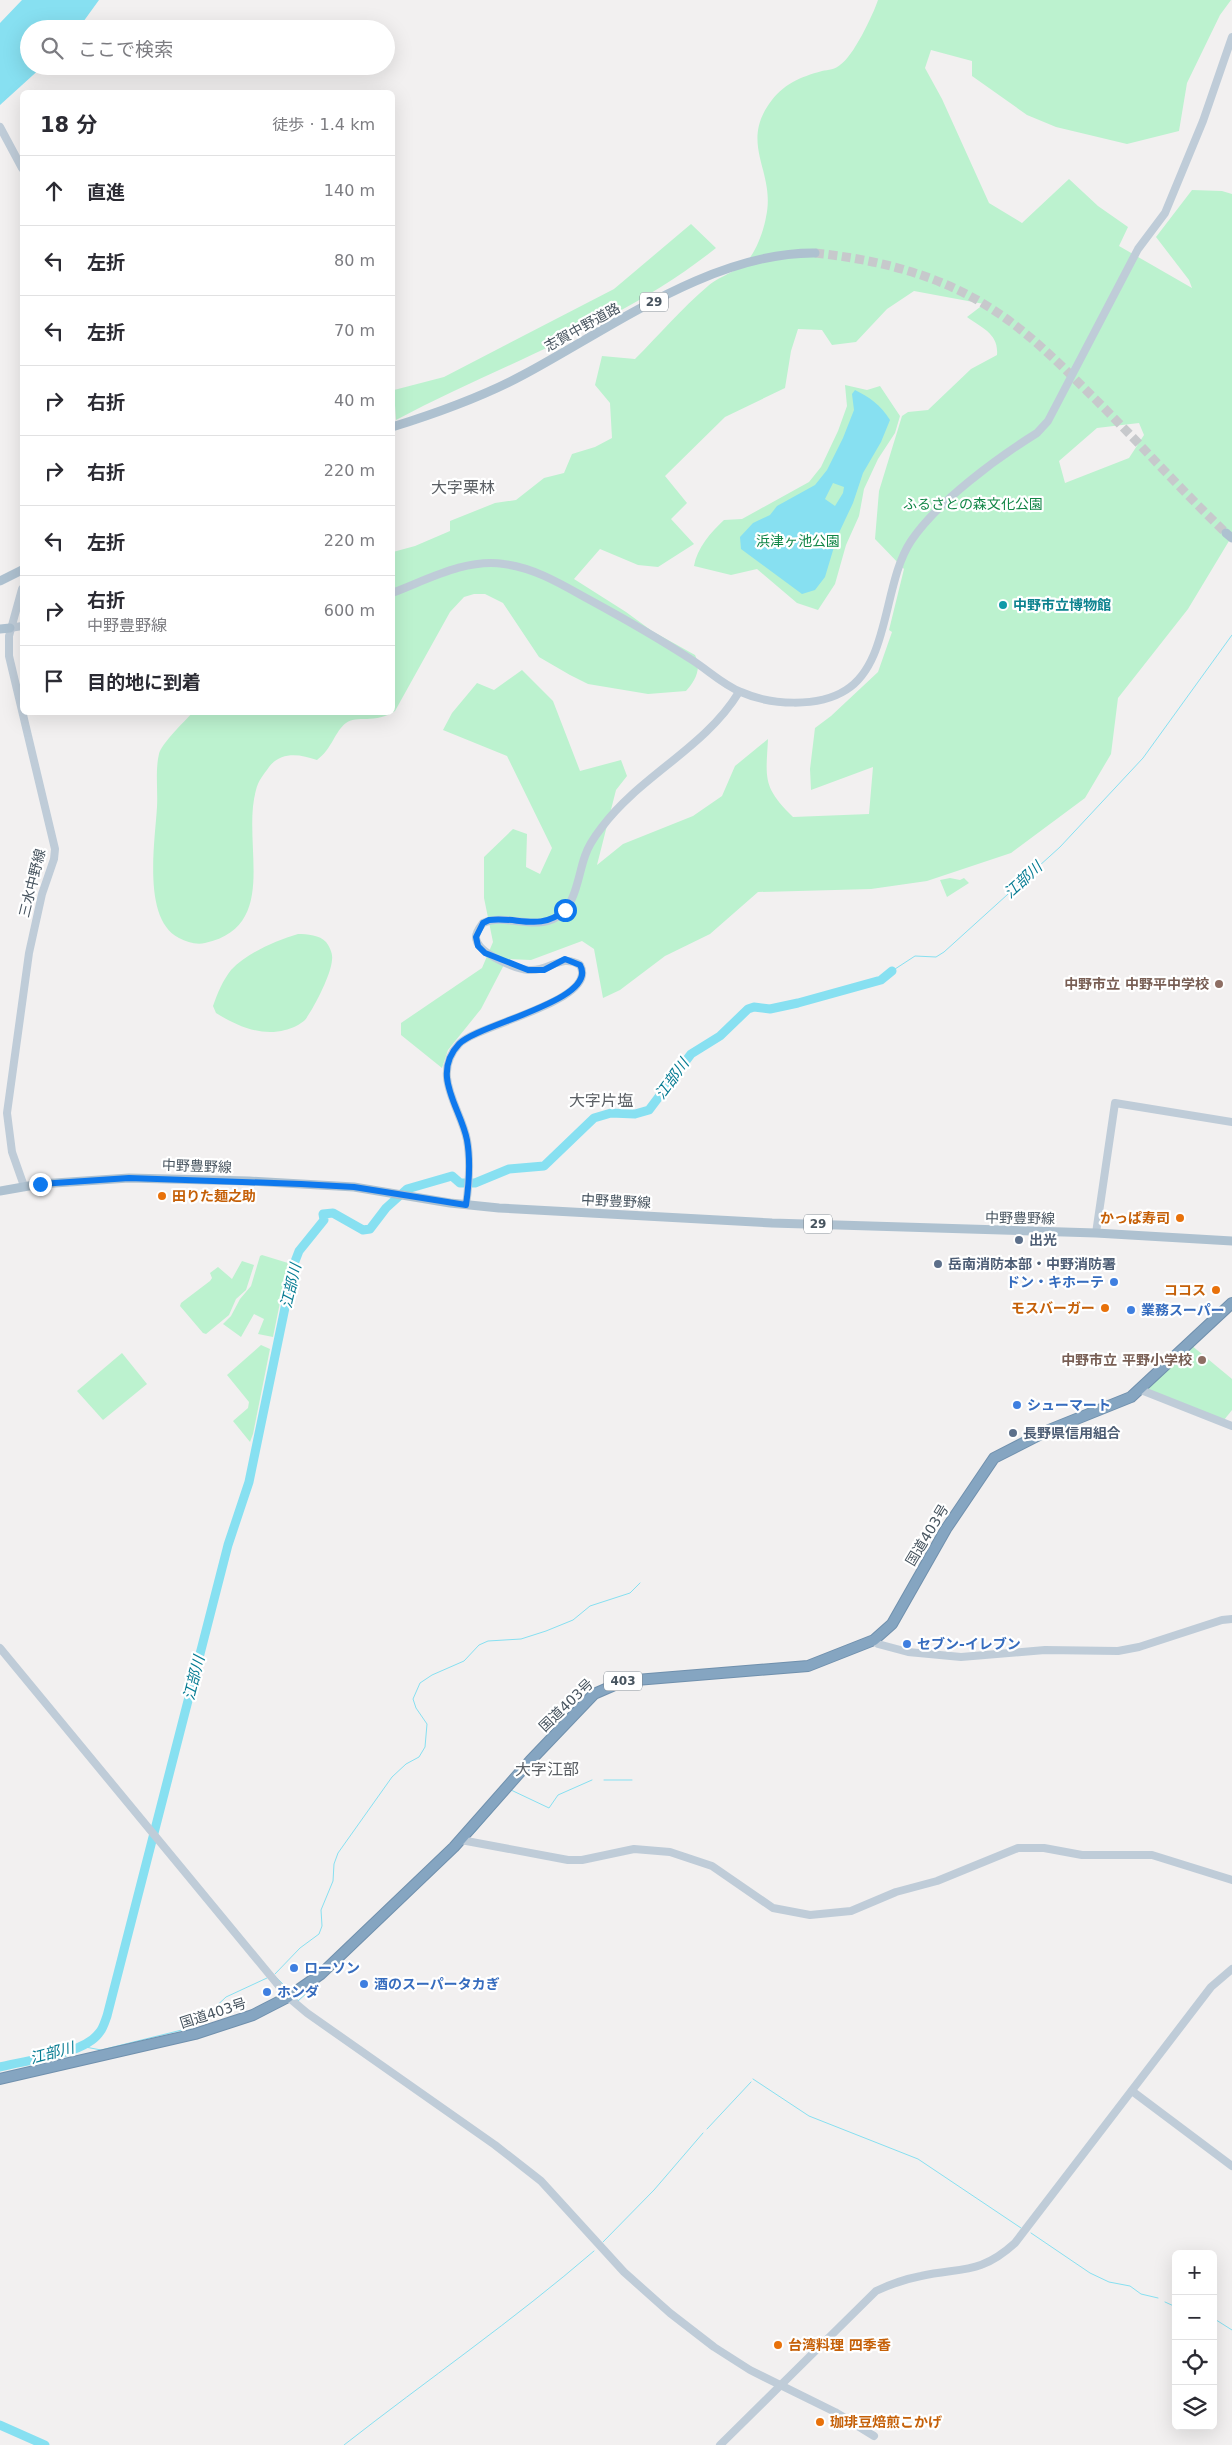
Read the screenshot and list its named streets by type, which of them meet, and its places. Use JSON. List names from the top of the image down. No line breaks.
{"streets":{"highway":["国道403号","403"],"main road":["29","志賀中野道路","中野豊野線"],"street":["三水中野線"]},"crossings":[["三水中野線","中野豊野線"]],"districts":["大字栗林","大字片塩","大字江部"],"water":["江部川"],"parks":["ふるさとの森文化公園","浜津ヶ池公園"],"places":["中野市立博物館","中野市立 中野平中学校","田りた麺之助","かっぱ寿司","出光","岳南消防本部・中野消防署","ドン・キホーテ","ココス","モスバーガー","業務スーパー","中野市立 平野小学校","シューマート","長野県信用組合","セブン-イレブン","ローソン","酒のスーパータカぎ","ホンダ","台湾料理 四季香","珈琲豆焙煎こかげ"],"page":{"search":"ここで検索","heading":["18 分","徒歩 · 1.4 km"],"list":[["直進","140 m"],["左折","80 m"],["左折","70 m"],["右折","40 m"],["右折","220 m"],["左折","220 m"],["右折","中野豊野線","600 m"],"目的地に到着"],"map_buttons":["+","−"]}}
